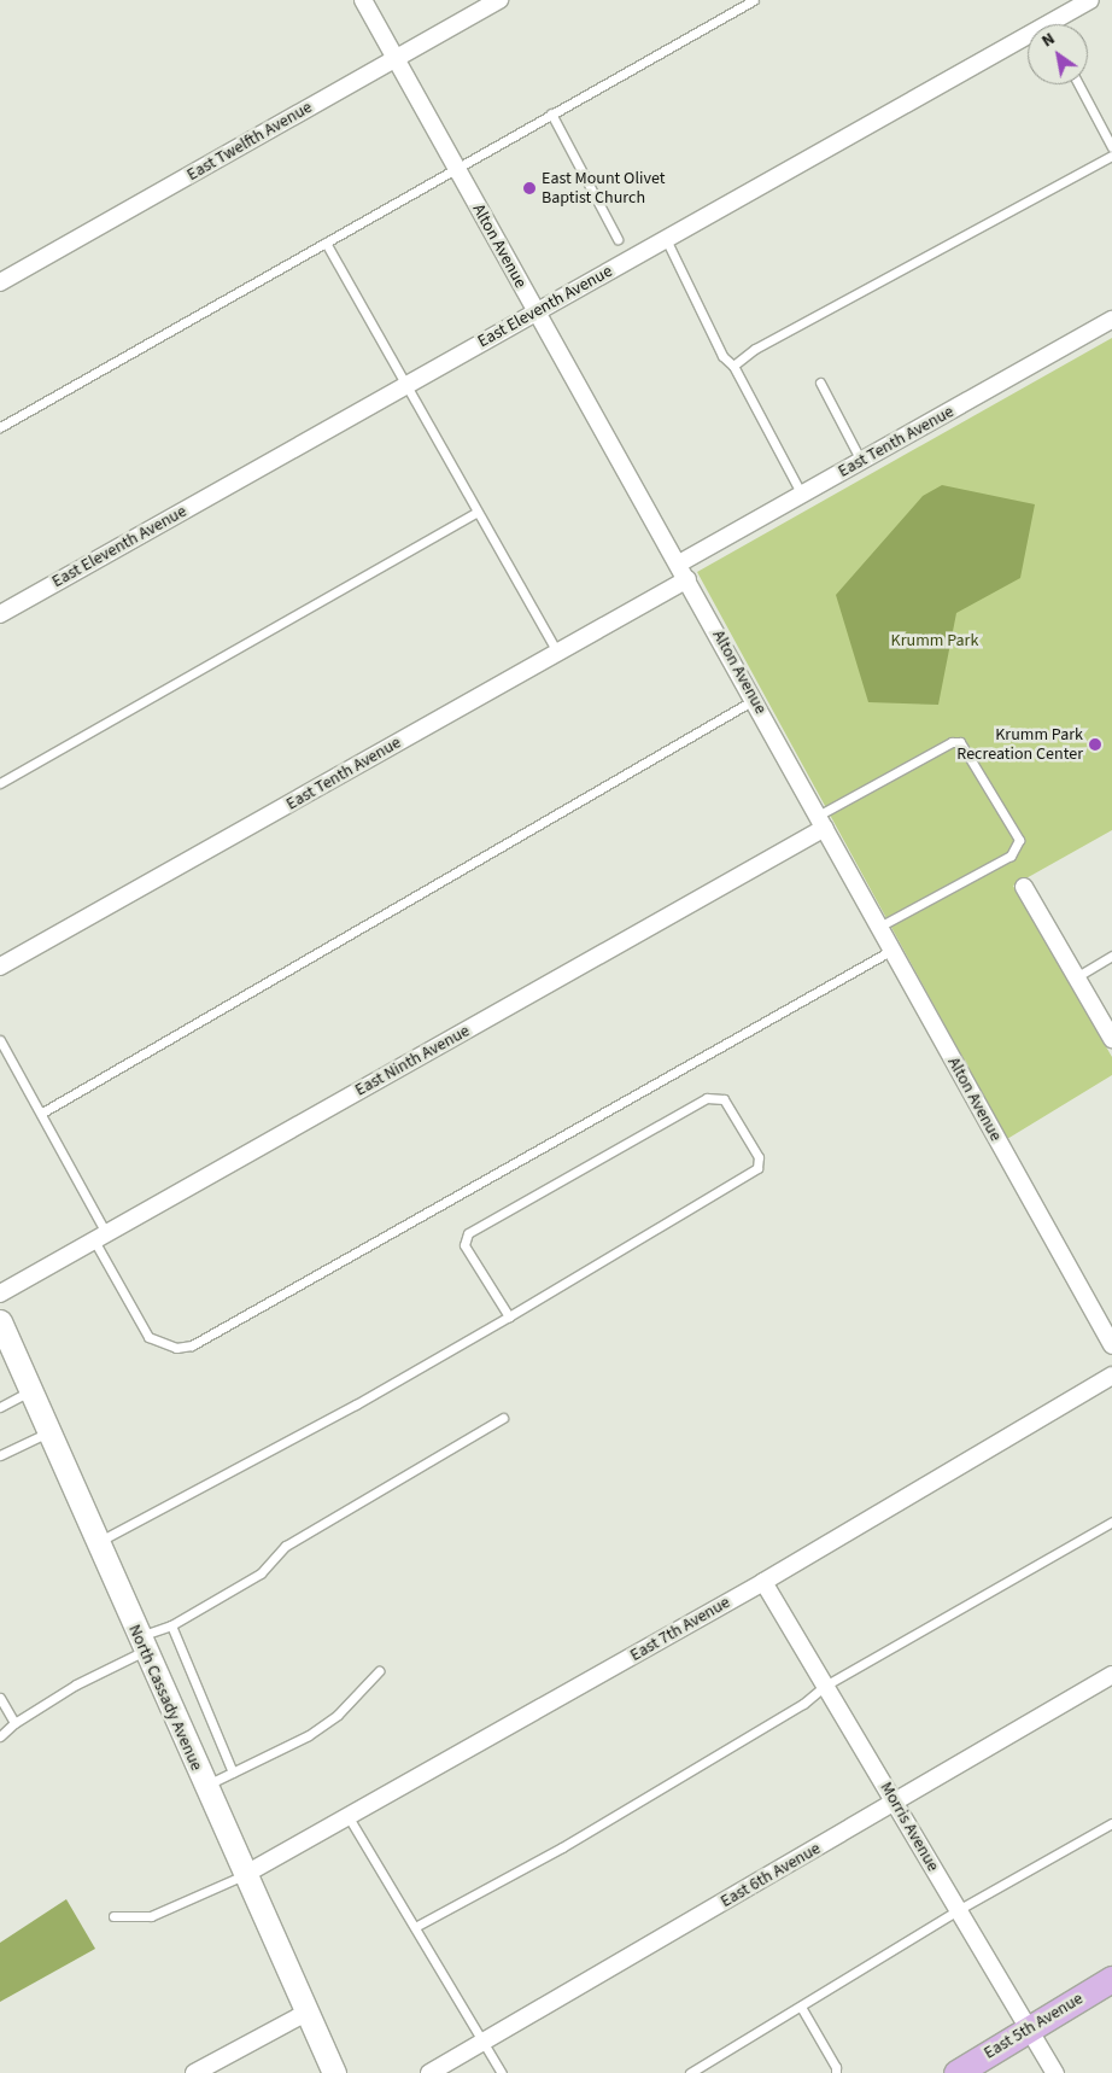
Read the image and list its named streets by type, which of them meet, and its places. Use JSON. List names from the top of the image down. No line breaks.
{"streets":{"main road":["North Cassady Avenue","East 5th Avenue"],"street":["East Twelfth Avenue","Alton Avenue","East Eleventh Avenue","East Tenth Avenue","East Ninth Avenue","East 7th Avenue","Morris Avenue","East 6th Avenue"]},"crossings":[["East Twelfth Avenue","Alton Avenue"],["Alton Avenue","East Eleventh Avenue"],["Alton Avenue","East Tenth Avenue"],["Alton Avenue","East Ninth Avenue"],["East 7th Avenue","North Cassady Avenue"],["East 7th Avenue","Morris Avenue"],["Morris Avenue","East 6th Avenue"],["Morris Avenue","East 5th Avenue"]],"parks":["Krumm Park"],"places":["East Mount Olivet Baptist Church","Krumm Park Recreation Center"],"north":"top left"}
